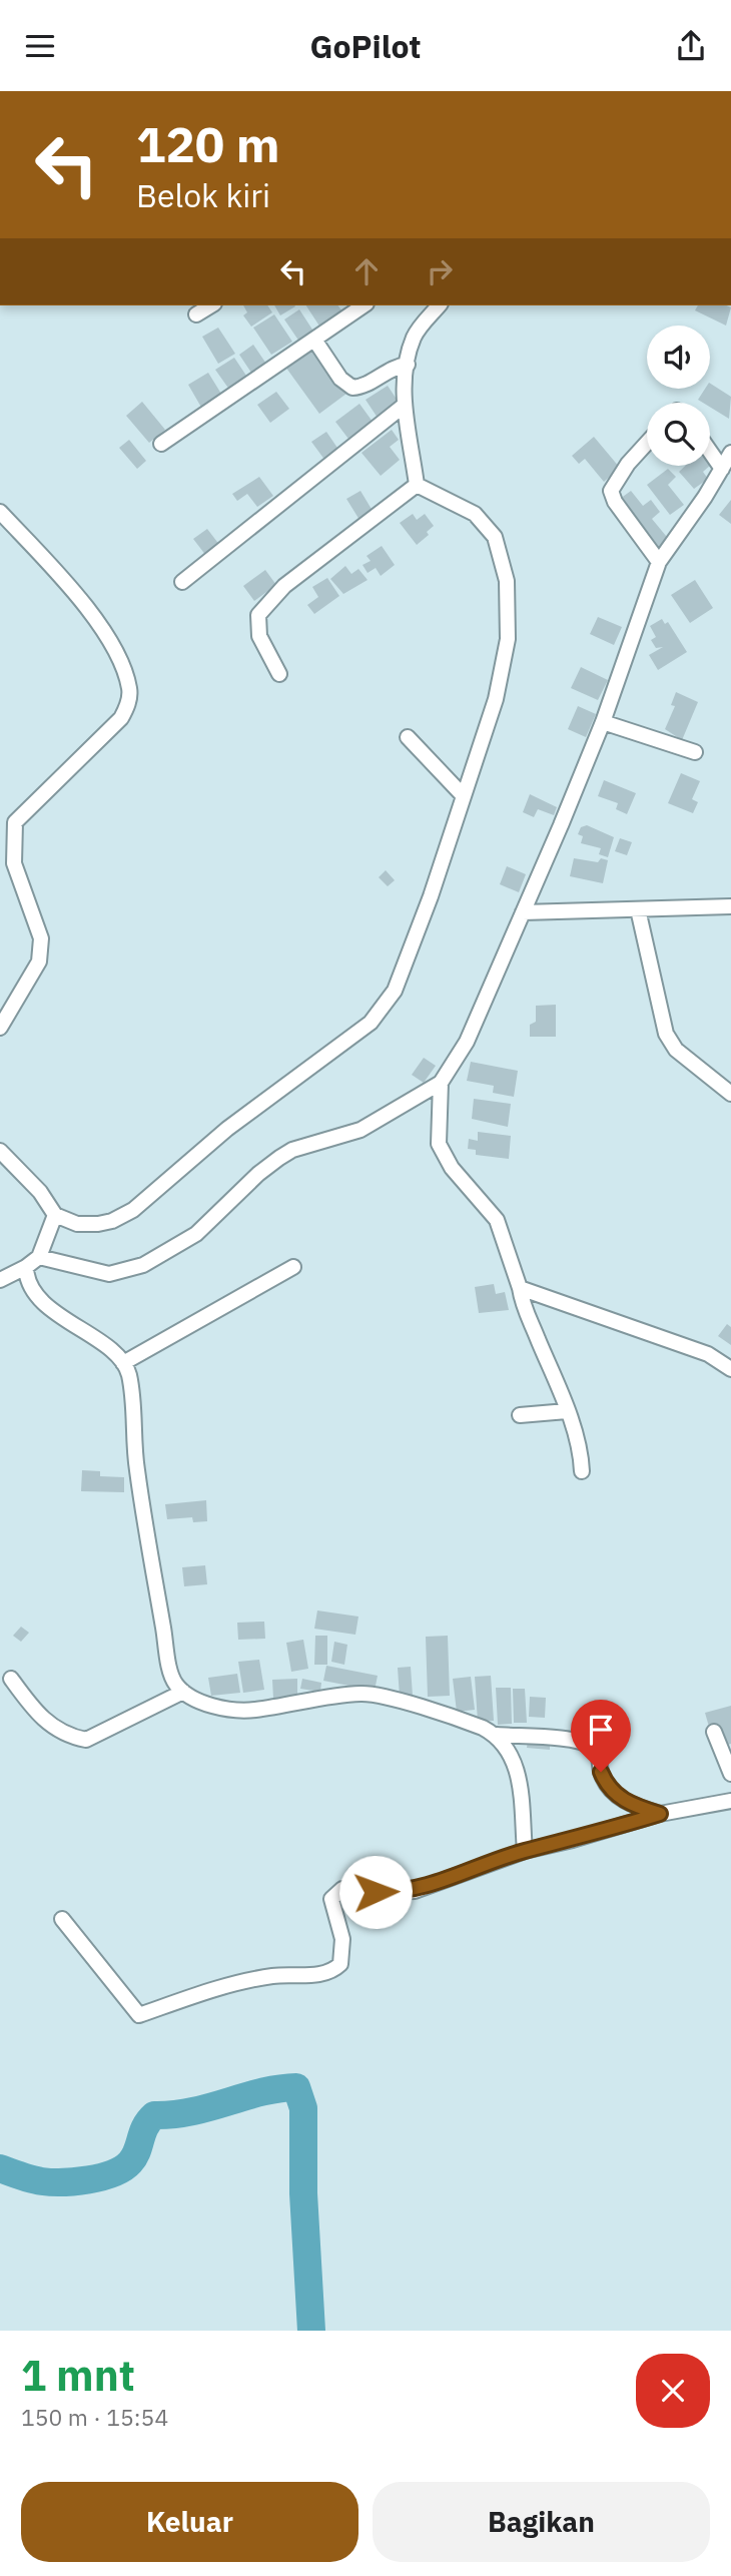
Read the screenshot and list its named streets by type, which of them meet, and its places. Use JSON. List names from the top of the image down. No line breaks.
{"page":{"header":"GoPilot","turn":["120 m","Belok kiri"],"heading":["1 mnt","150 m · 15:54"],"buttons":["Keluar","Bagikan"]}}
